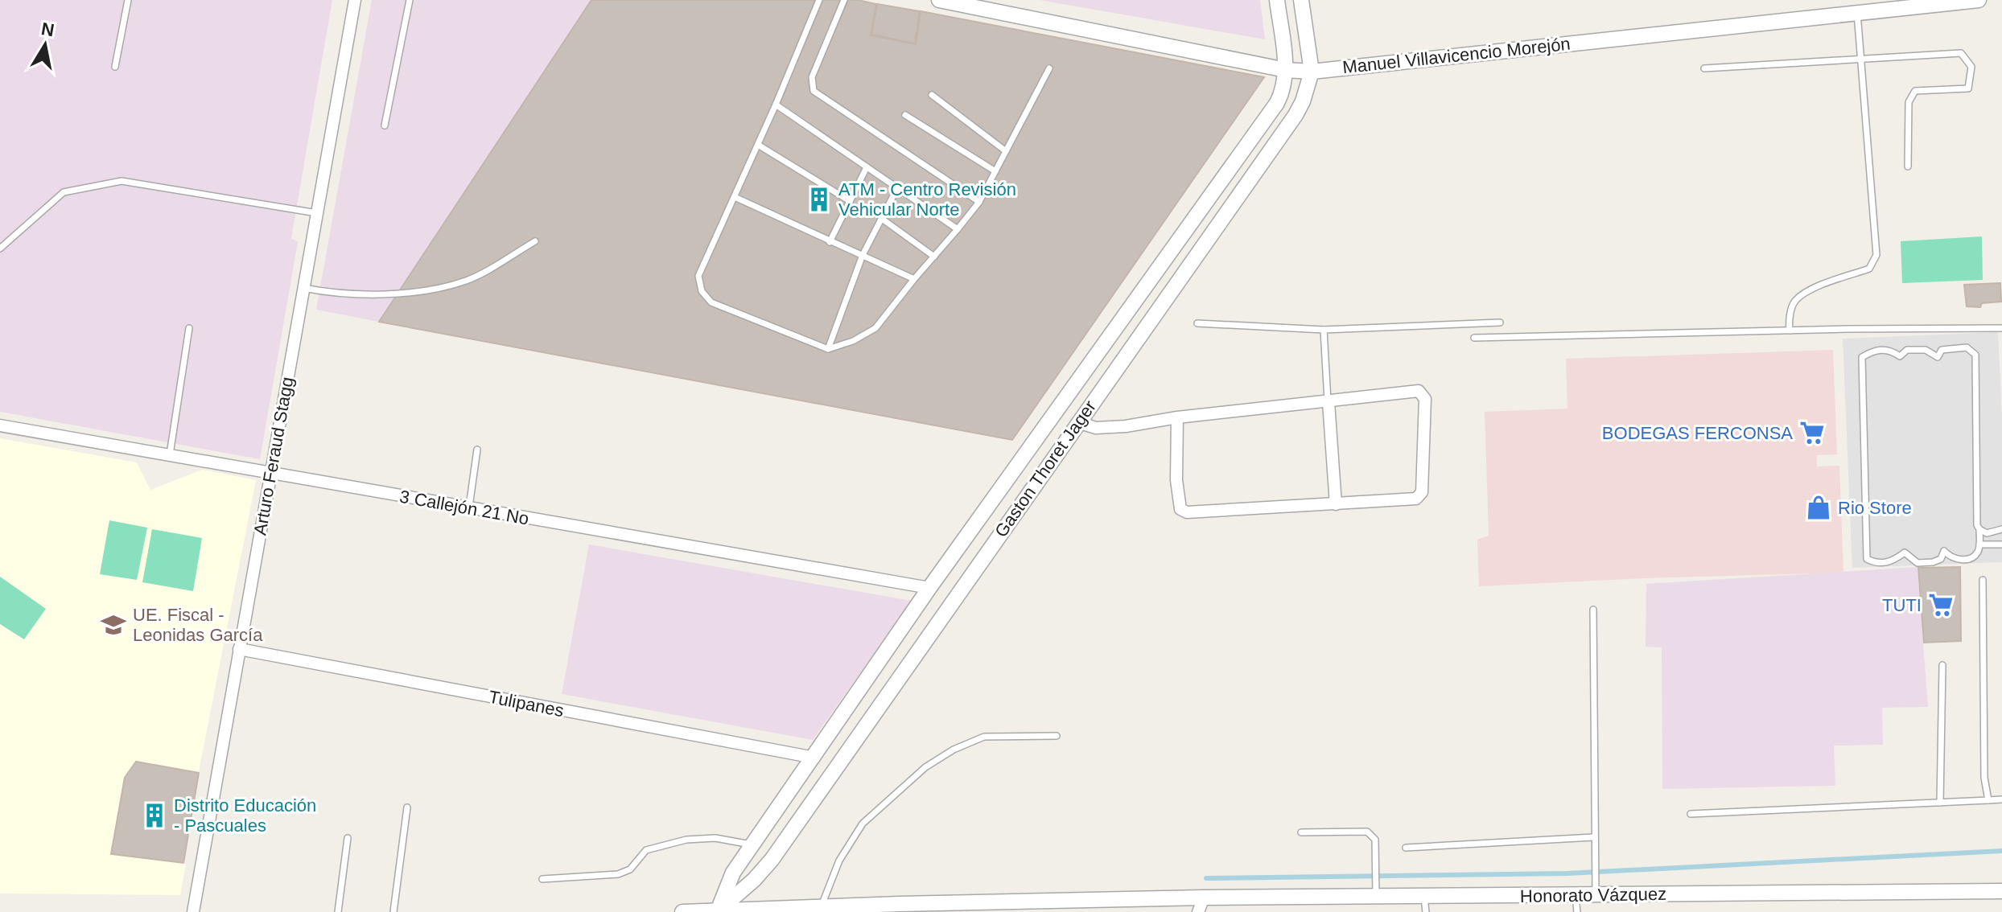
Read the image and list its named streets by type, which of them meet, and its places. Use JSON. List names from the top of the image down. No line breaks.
{"streets":{"street":["Manuel Villavicencio Morejón","Arturo Feraud Stagg","Gaston Thoret Jager","3 Callejón 21 No","Tulipanes","Honorato Vázquez"]},"crossings":[["Manuel Villavicencio Morejón","Gaston Thoret Jager"],["Arturo Feraud Stagg","3 Callejón 21 No"],["Arturo Feraud Stagg","Tulipanes"],["Gaston Thoret Jager","3 Callejón 21 No"],["Gaston Thoret Jager","Tulipanes"],["Gaston Thoret Jager","Honorato Vázquez"]],"places":{"building":["ATM - Centro Revisión Vehicular Norte","Distrito Educación - Pascuales"],"supermarket":["BODEGAS FERCONSA","TUTI"],"shop":["Rio Store"],"school or university":["UE. Fiscal - Leonidas García"]},"north":"top"}
